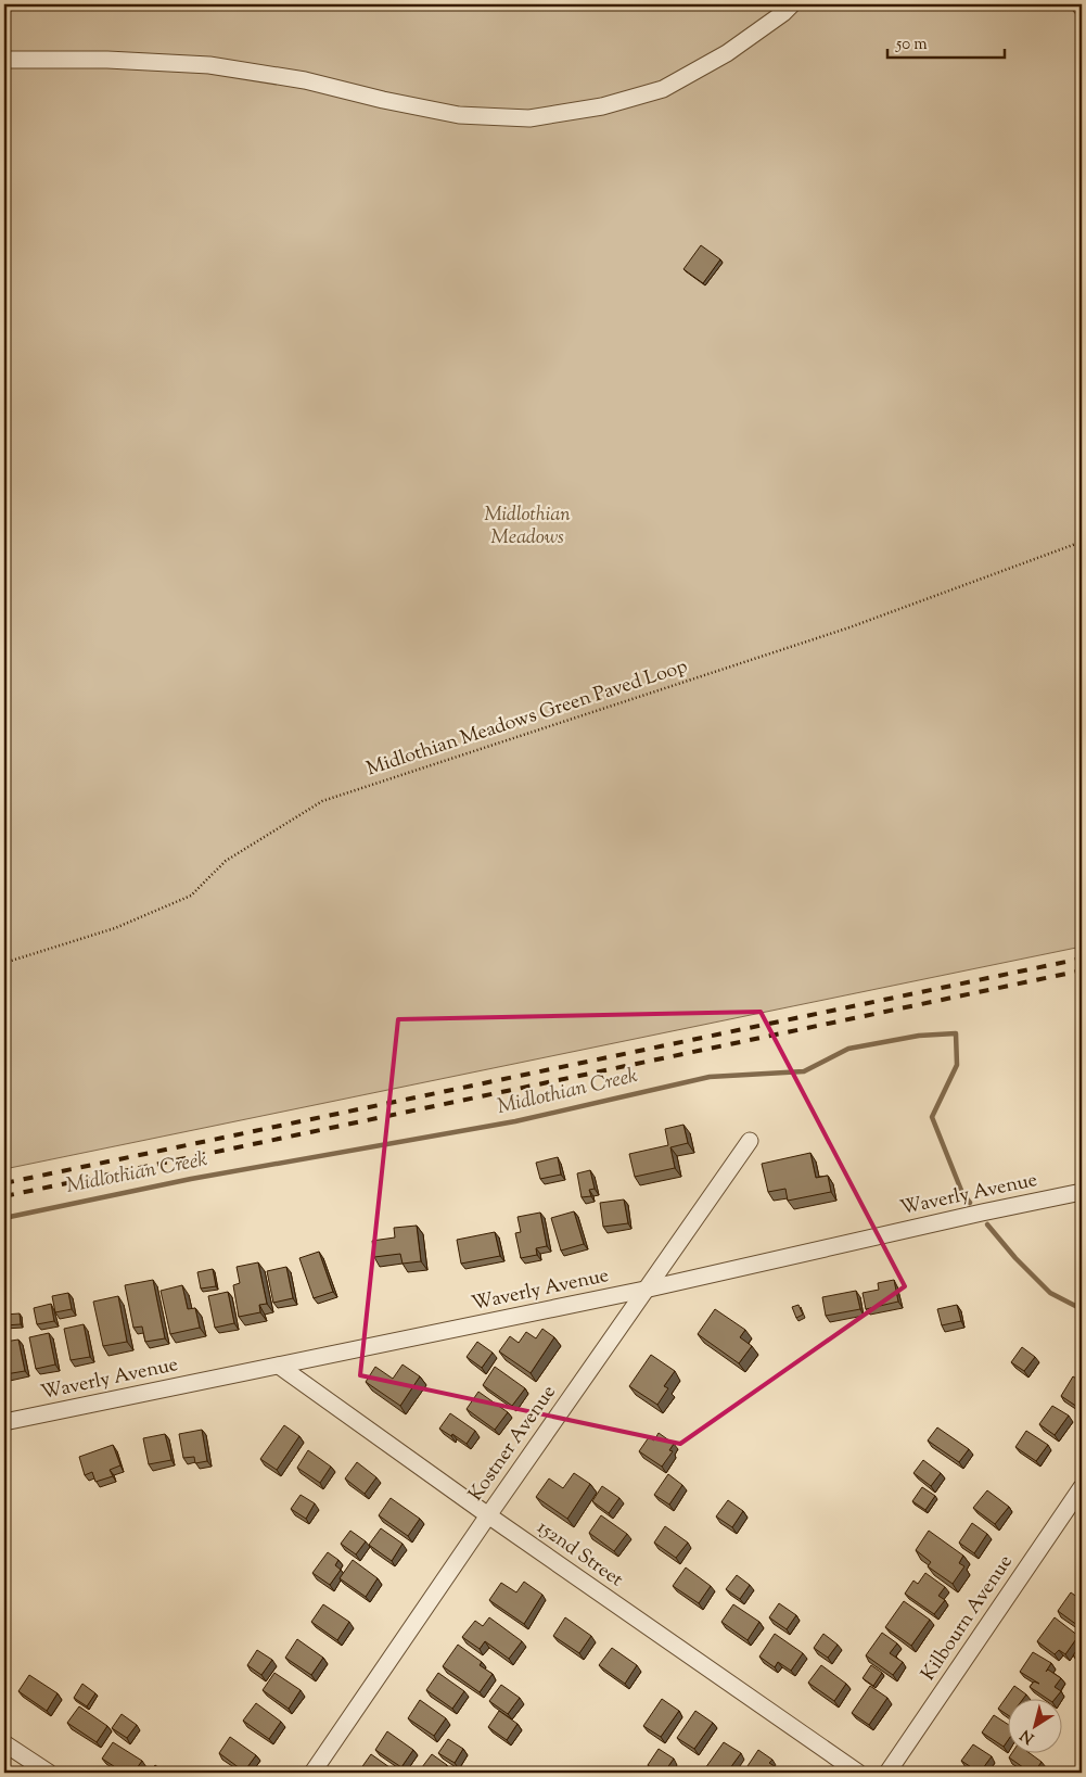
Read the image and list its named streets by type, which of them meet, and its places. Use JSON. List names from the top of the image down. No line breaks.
{"streets":{"street":["Waverly Avenue","Kostner Avenue","152nd Street","Kilbourn Avenue"],"path":["Midlothian Meadows Green Paved Loop"]},"crossings":[["Waverly Avenue","Kostner Avenue"],["Waverly Avenue","152nd Street"],["Kostner Avenue","152nd Street"]],"water":["Midlothian Creek"],"parks":["Midlothian Meadows"],"scale_bar":"50 m","north":"bottom left"}
